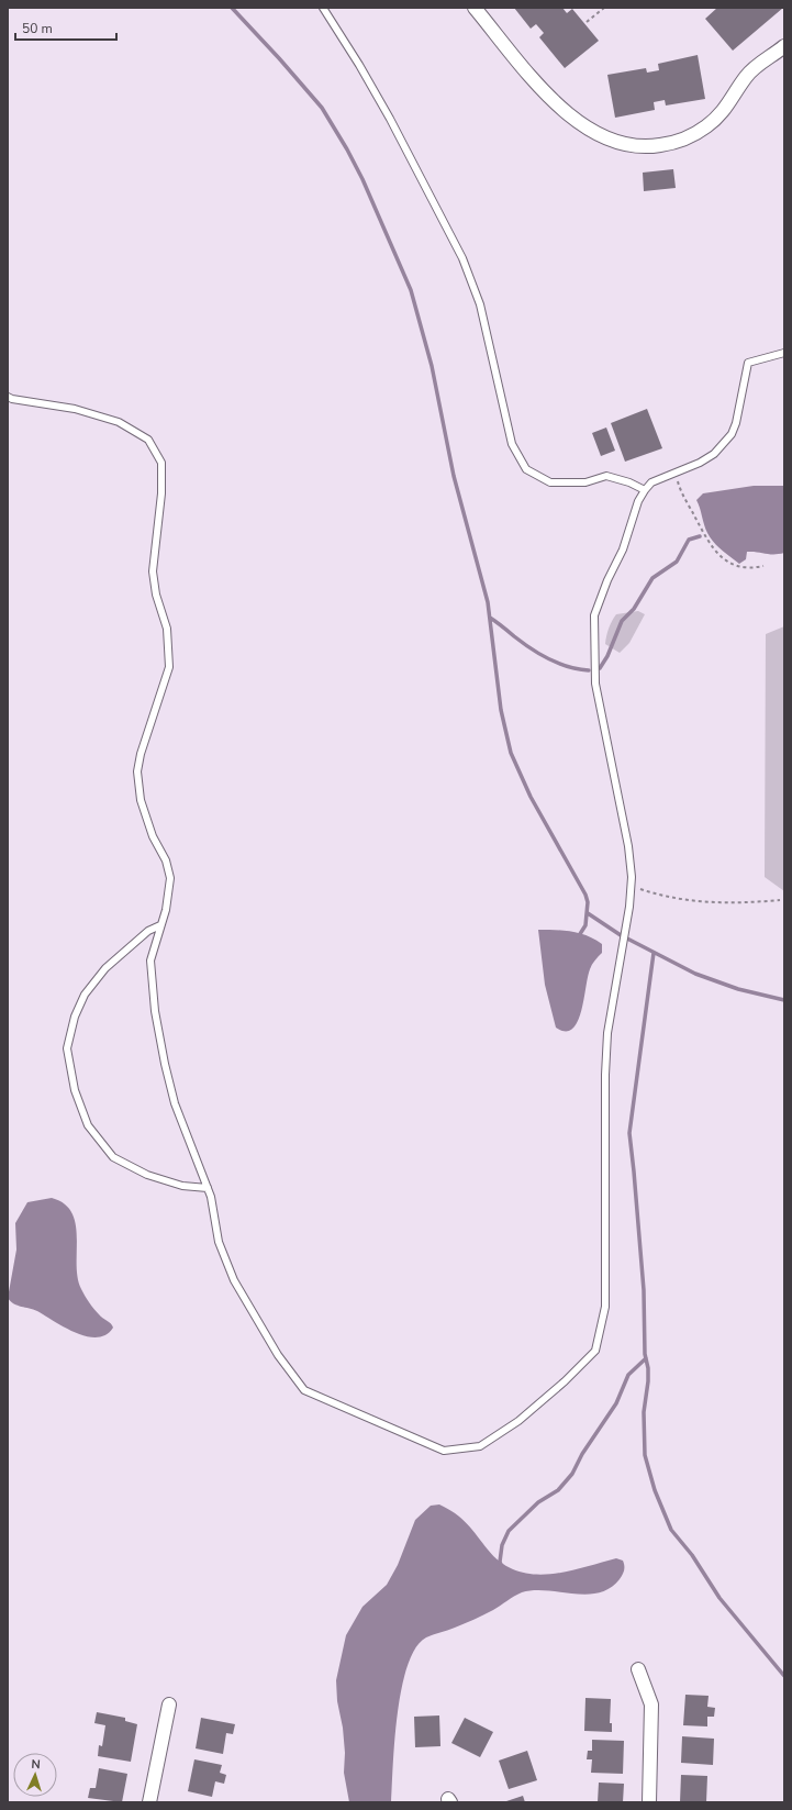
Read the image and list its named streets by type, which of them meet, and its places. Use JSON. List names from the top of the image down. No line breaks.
{"scale_bar":"50 m","north":"top"}
